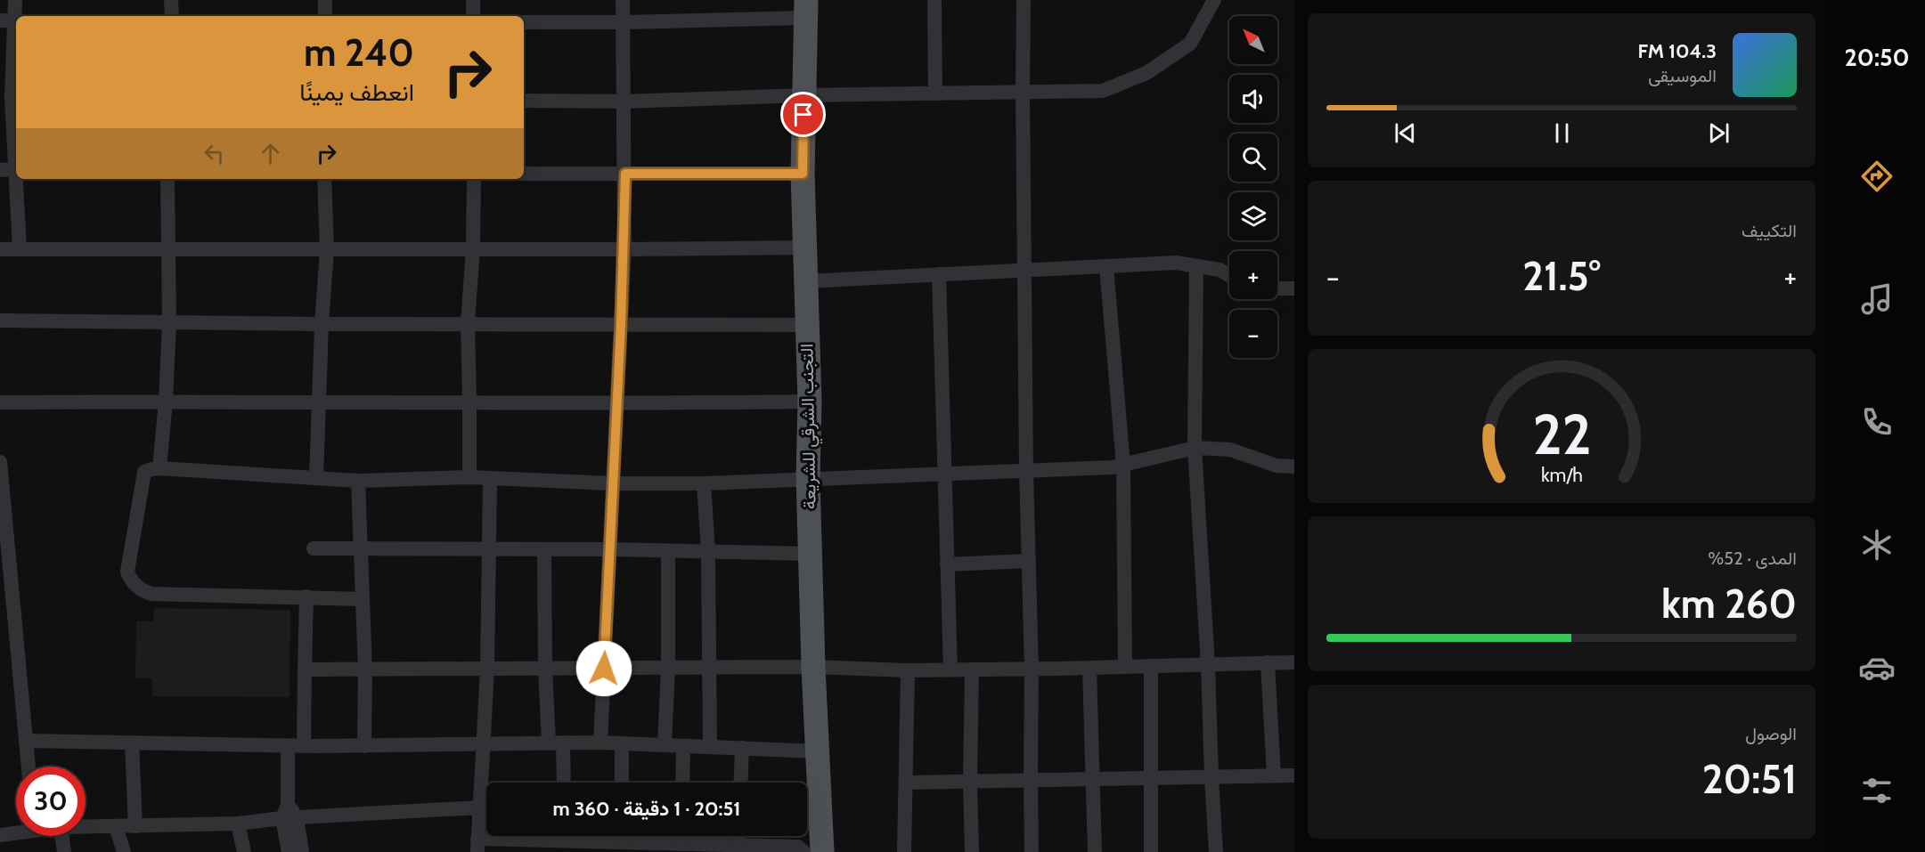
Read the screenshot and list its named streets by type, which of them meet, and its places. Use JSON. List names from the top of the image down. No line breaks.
{"streets":{"main road":["التجنب الشرقي للشريعة"]},"north":"top left","page":{"tabs":"20:50","map_buttons":["+","−"],"turn":["240 m","انعطف يمينًا"],"song":["104.3 FM","الموسيقى"],"tile":["التكييف",["المدى · 52%","260 km"],["الوصول","20:51"]],"heat":["−","21.5°","+"],"limit":"30","trip":"20:51 · 1 دقيقة · 360 m","gauge":["22","km/h"]}}
